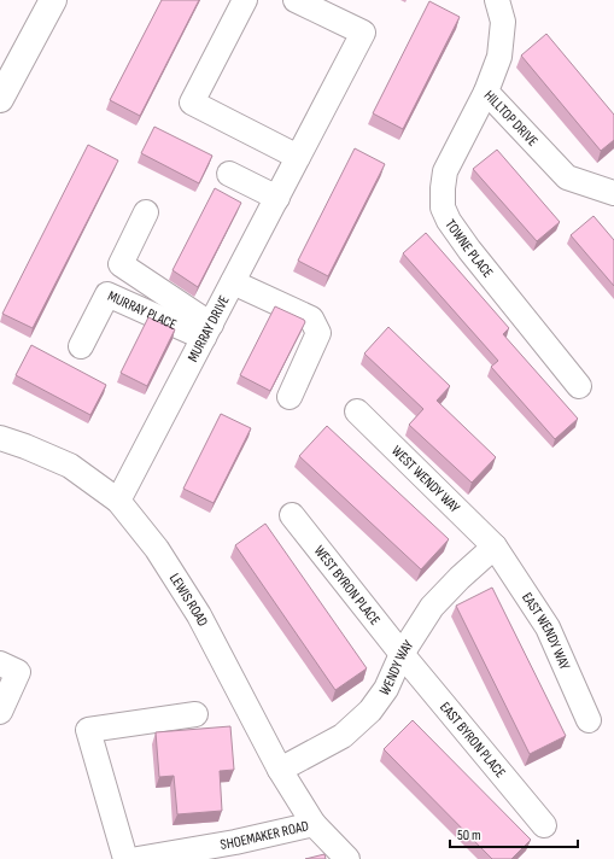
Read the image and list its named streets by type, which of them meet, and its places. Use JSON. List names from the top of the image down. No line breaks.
{"streets":{"street":["HILLTOP DRIVE","TOWNE PLACE","MURRAY PLACE","MURRAY DRIVE","WEST WENDY WAY","WEST BYRON PLACE","LEWIS ROAD","EAST WENDY WAY","WENDY WAY","EAST BYRON PLACE","SHOEMAKER ROAD"]},"crossings":[["HILLTOP DRIVE","TOWNE PLACE"],["MURRAY PLACE","MURRAY DRIVE"],["MURRAY DRIVE","LEWIS ROAD"],["WEST WENDY WAY","EAST WENDY WAY"],["WEST WENDY WAY","WENDY WAY"],["WEST BYRON PLACE","WENDY WAY"],["WEST BYRON PLACE","EAST BYRON PLACE"],["LEWIS ROAD","WENDY WAY"],["LEWIS ROAD","SHOEMAKER ROAD"],["EAST WENDY WAY","WENDY WAY"],["WENDY WAY","EAST BYRON PLACE"]],"scale_bar":"50 m"}
